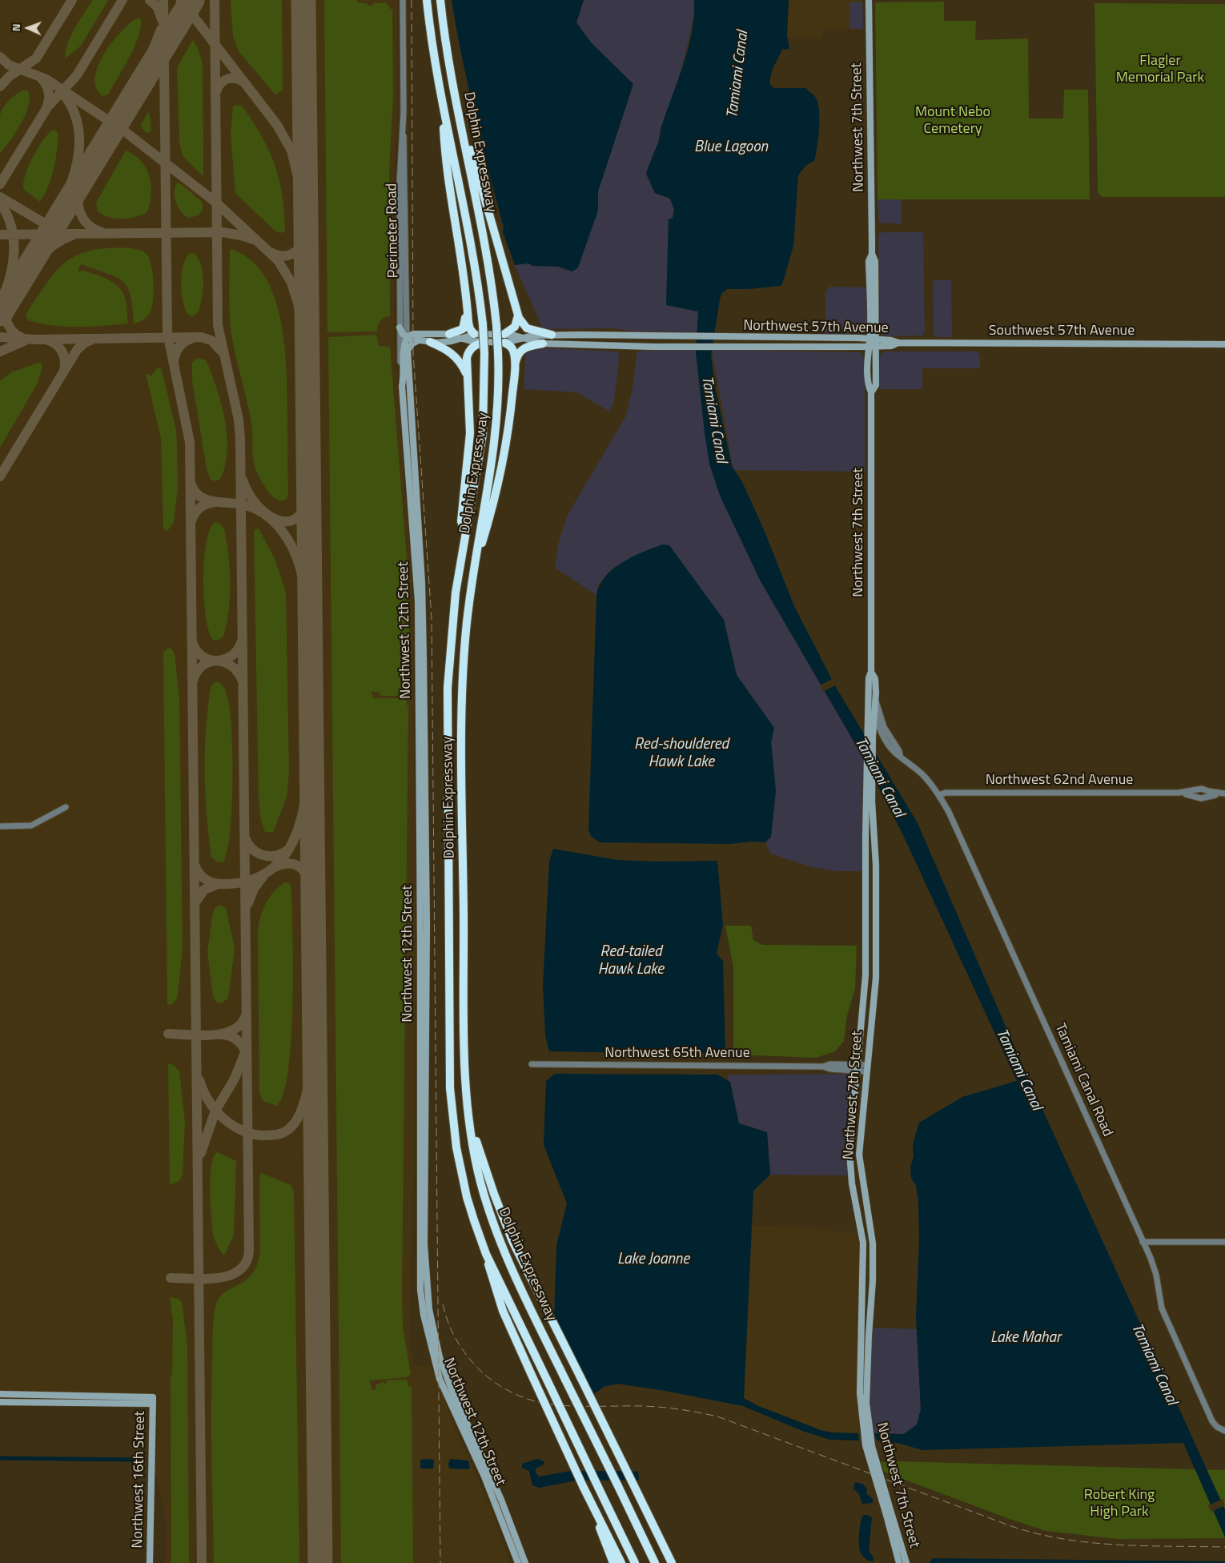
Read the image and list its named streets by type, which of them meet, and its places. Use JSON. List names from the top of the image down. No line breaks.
{"streets":{"highway":["Dolphin Expressway"],"main road":["Northwest 7th Street","Northwest 57th Avenue","Southwest 57th Avenue","Northwest 12th Street","Northwest 16th Street"],"street":["Perimeter Road","Northwest 62nd Avenue","Northwest 65th Avenue","Tamiami Canal Road"]},"crossings":[["Northwest 7th Street","Northwest 57th Avenue"],["Northwest 7th Street","Northwest 65th Avenue"],["Northwest 7th Street","Tamiami Canal Road"],["Perimeter Road","Northwest 57th Avenue"],["Perimeter Road","Northwest 12th Street"],["Northwest 57th Avenue","Southwest 57th Avenue"],["Northwest 57th Avenue","Northwest 12th Street"],["Northwest 62nd Avenue","Tamiami Canal Road"]],"water":["Tamiami Canal","Blue Lagoon","Red-shouldered Hawk Lake","Red-tailed Hawk Lake","Lake Joanne","Lake Mahar"],"parks":["Flagler Memorial Park","Mount Nebo Cemetery","Robert King High Park"],"north":"left"}
